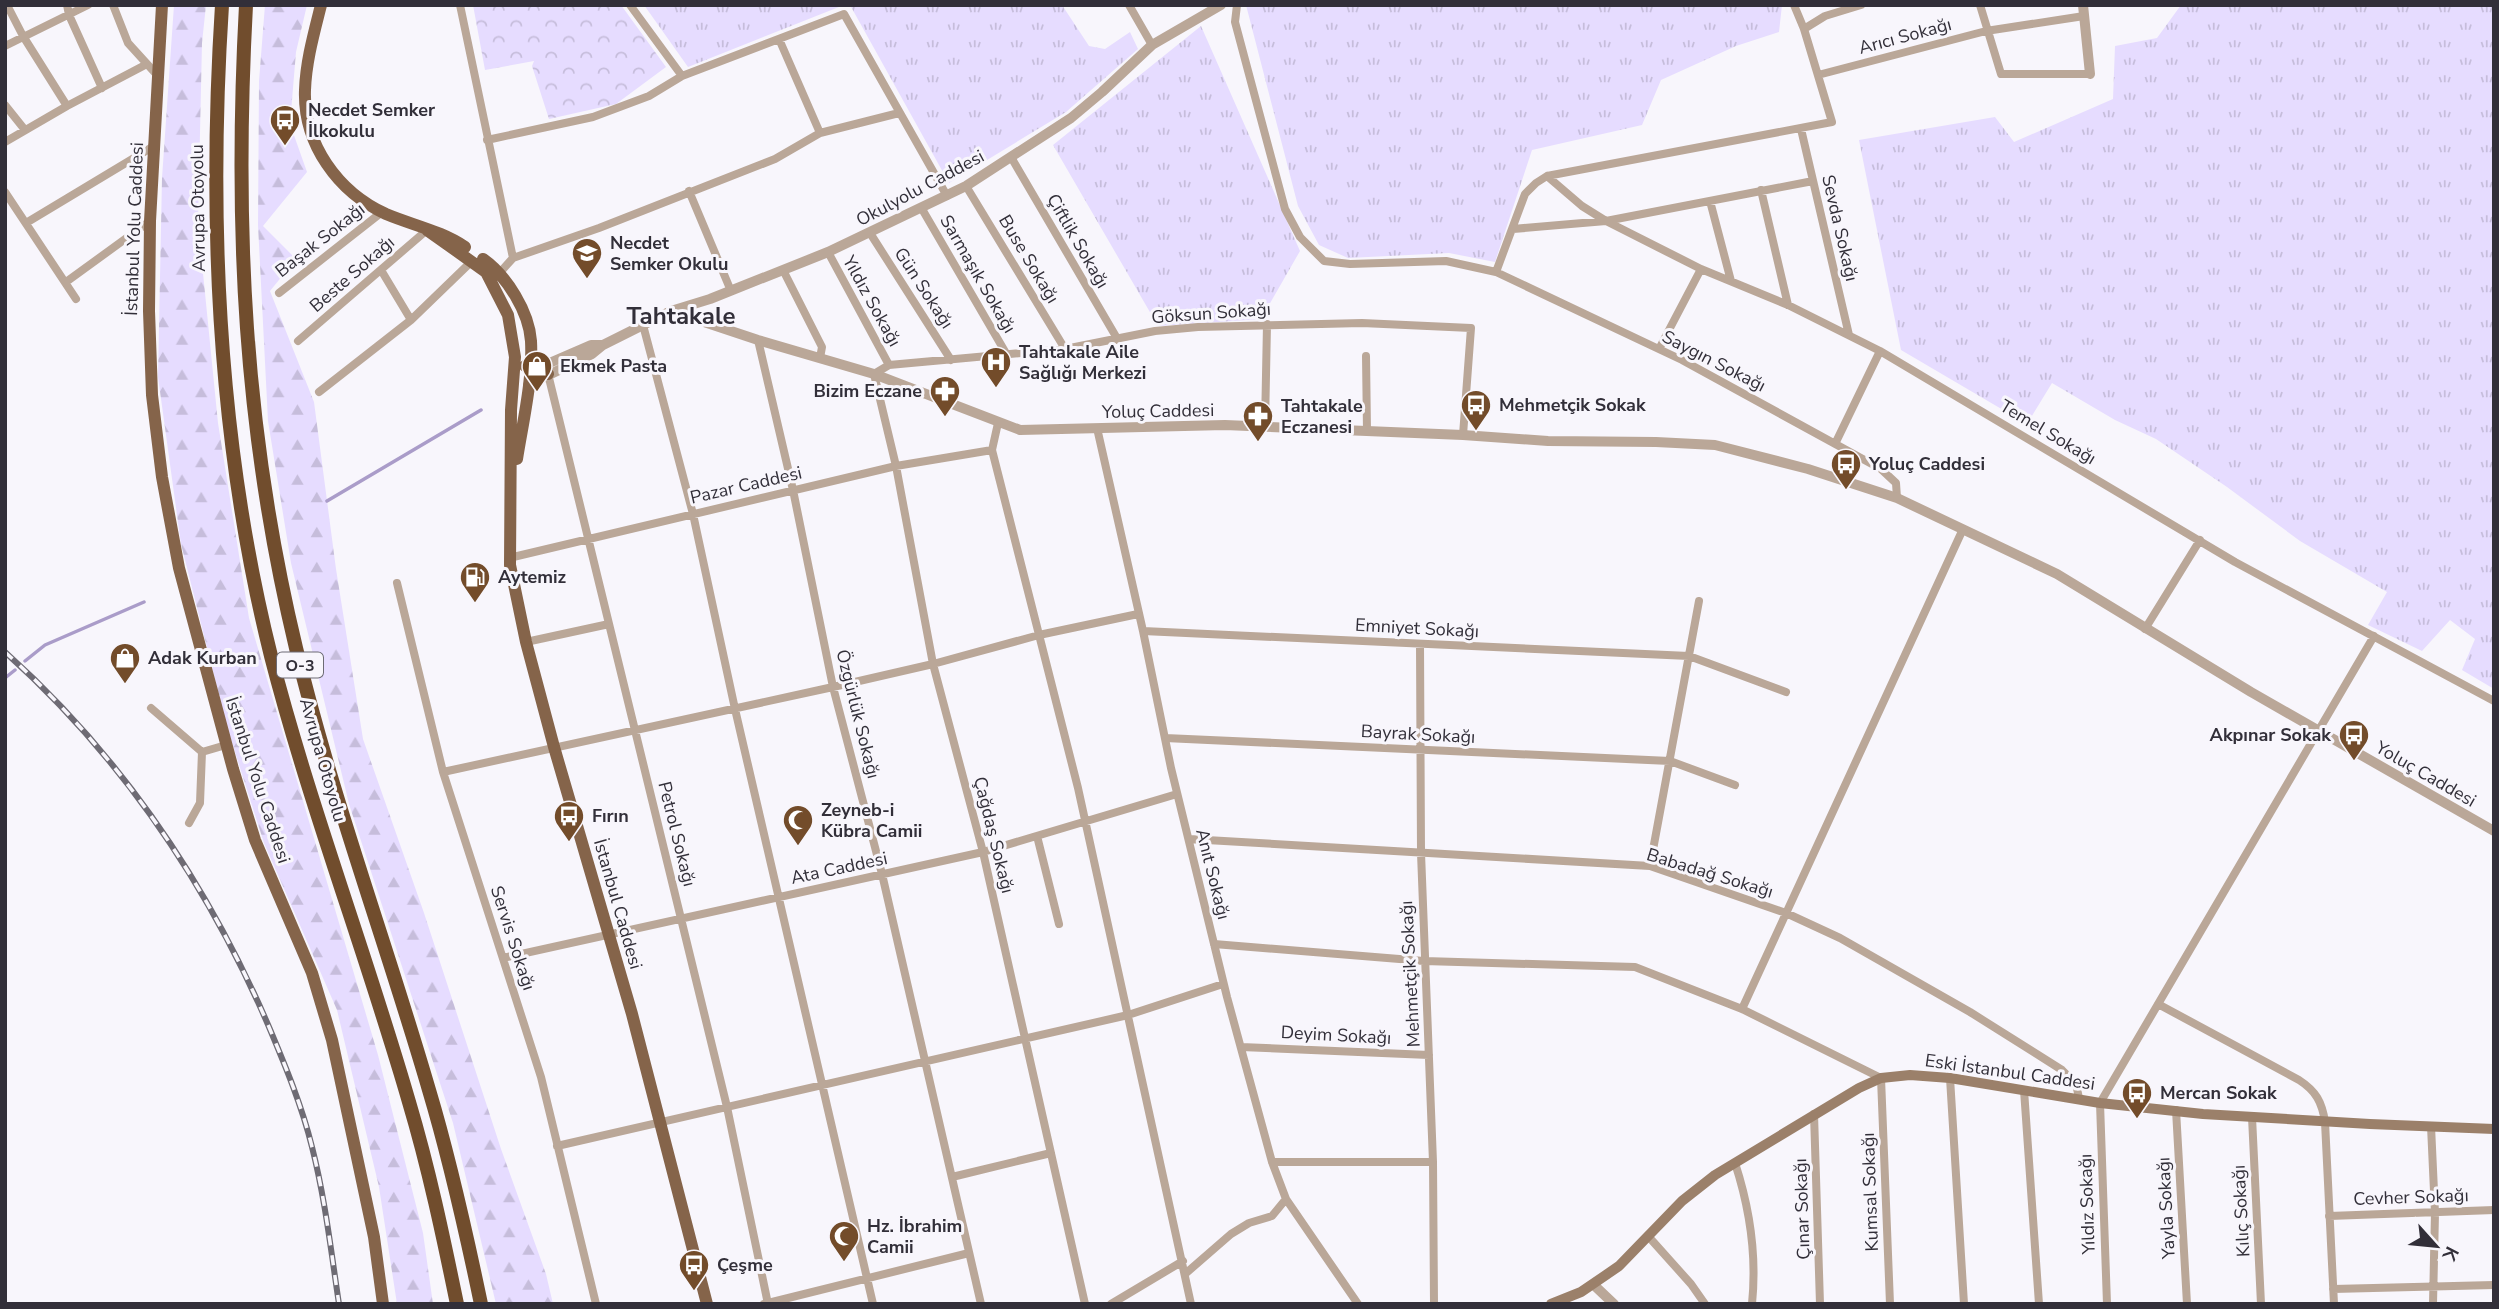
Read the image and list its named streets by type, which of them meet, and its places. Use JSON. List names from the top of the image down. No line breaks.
{"streets":{"highway":["Avrupa Otoyolu","O-3"],"main road":["İstanbul Yolu Caddesi","İstanbul Caddesi","Eski İstanbul Caddesi"],"street":["Arıcı Sokağı","Okulyolu Caddesi","Sevda Sokağı","Başak Sokağı","Çiftlik Sokağı","Buse Sokağı","Beste Sokağı","Sarmaşık Sokağı","Gün Sokağı","Yıldız Sokağı","Göksun Sokağı","Saygın Sokağı","Yoluç Caddesi","Temel Sokağı","Pazar Caddesi","Emniyet Sokağı","Özgürlük Sokağı","Bayrak Sokağı","Petrol Sokağı","Çağdaş Sokağı","Ata Caddesi","Babadağ Sokağı","Anıt Sokağı","Servis Sokağı","Mehmetçik Sokağı","Deyim Sokağı","Kumsal Sokağı","Cevher Sokağı","Yayla Sokağı","Çınar Sokağı","Kılıç Sokağı"]},"crossings":[["Okulyolu Caddesi","Çiftlik Sokağı"],["Okulyolu Caddesi","Buse Sokağı"],["Okulyolu Caddesi","Sarmaşık Sokağı"],["Okulyolu Caddesi","Gün Sokağı"],["Okulyolu Caddesi","Yıldız Sokağı"],["Okulyolu Caddesi","Yoluç Caddesi"],["Sevda Sokağı","Temel Sokağı"],["Başak Sokağı","İstanbul Caddesi"],["Çiftlik Sokağı","Göksun Sokağı"],["Buse Sokağı","Göksun Sokağı"],["Beste Sokağı","İstanbul Caddesi"],["Sarmaşık Sokağı","Göksun Sokağı"],["Gün Sokağı","Göksun Sokağı"],["Yıldız Sokağı","Göksun Sokağı"],["Yıldız Sokağı","Eski İstanbul Caddesi"],["Göksun Sokağı","Yoluç Caddesi"],["Göksun Sokağı","Çağdaş Sokağı"],["Saygın Sokağı","Yoluç Caddesi"],["Yoluç Caddesi","Özgürlük Sokağı"],["Yoluç Caddesi","Çağdaş Sokağı"],["Yoluç Caddesi","Anıt Sokağı"],["Pazar Caddesi","Özgürlük Sokağı"],["Pazar Caddesi","Petrol Sokağı"],["Pazar Caddesi","Çağdaş Sokağı"],["Pazar Caddesi","İstanbul Caddesi"],["Emniyet Sokağı","Anıt Sokağı"],["Emniyet Sokağı","Mehmetçik Sokağı"],["Özgürlük Sokağı","Ata Caddesi"],["Bayrak Sokağı","Anıt Sokağı"],["Bayrak Sokağı","Mehmetçik Sokağı"],["Petrol Sokağı","Ata Caddesi"],["Çağdaş Sokağı","Ata Caddesi"],["Ata Caddesi","Anıt Sokağı"],["Ata Caddesi","İstanbul Caddesi"],["Ata Caddesi","Servis Sokağı"],["Babadağ Sokağı","Anıt Sokağı"],["Babadağ Sokağı","Mehmetçik Sokağı"],["Babadağ Sokağı","Eski İstanbul Caddesi"],["Anıt Sokağı","Deyim Sokağı"],["Mehmetçik Sokağı","Deyim Sokağı"],["Eski İstanbul Caddesi","Kumsal Sokağı"],["Eski İstanbul Caddesi","Yayla Sokağı"],["Eski İstanbul Caddesi","Çınar Sokağı"],["Eski İstanbul Caddesi","Kılıç Sokağı"]],"districts":["Tahtakale"],"places":{"bus stop":["Necdet Semker İlkokulu","Mehmetçik Sokak","Yoluç Caddesi","Akpınar Sokak","Fırın","Mercan Sokak","Çeşme"],"school or university":["Necdet Semker Okulu"],"hospital":["Tahtakale Aile Sağlığı Merkezi"],"shop":["Ekmek Pasta","Adak Kurban"],"pharmacy":["Bizim Eczane","Tahtakale Eczanesi"],"fuel station":["Aytemiz"],"mosque":["Zeyneb-i Kübra Camii","Hz. İbrahim Camii"]},"north":"bottom right"}
